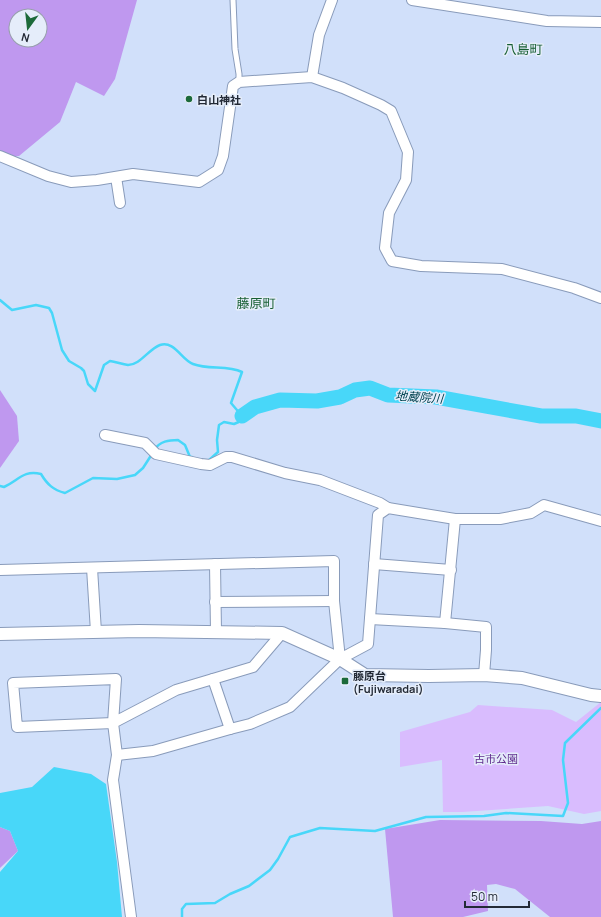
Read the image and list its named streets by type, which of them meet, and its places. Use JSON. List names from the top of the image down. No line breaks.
{"districts":["八島町","藤原町"],"water":["地蔵院川"],"parks":["古市公園"],"places":{"other":["白山神社"],"transit":["藤原台 (Fujiwaradai)"]},"scale_bar":"50 m","north":"bottom"}
